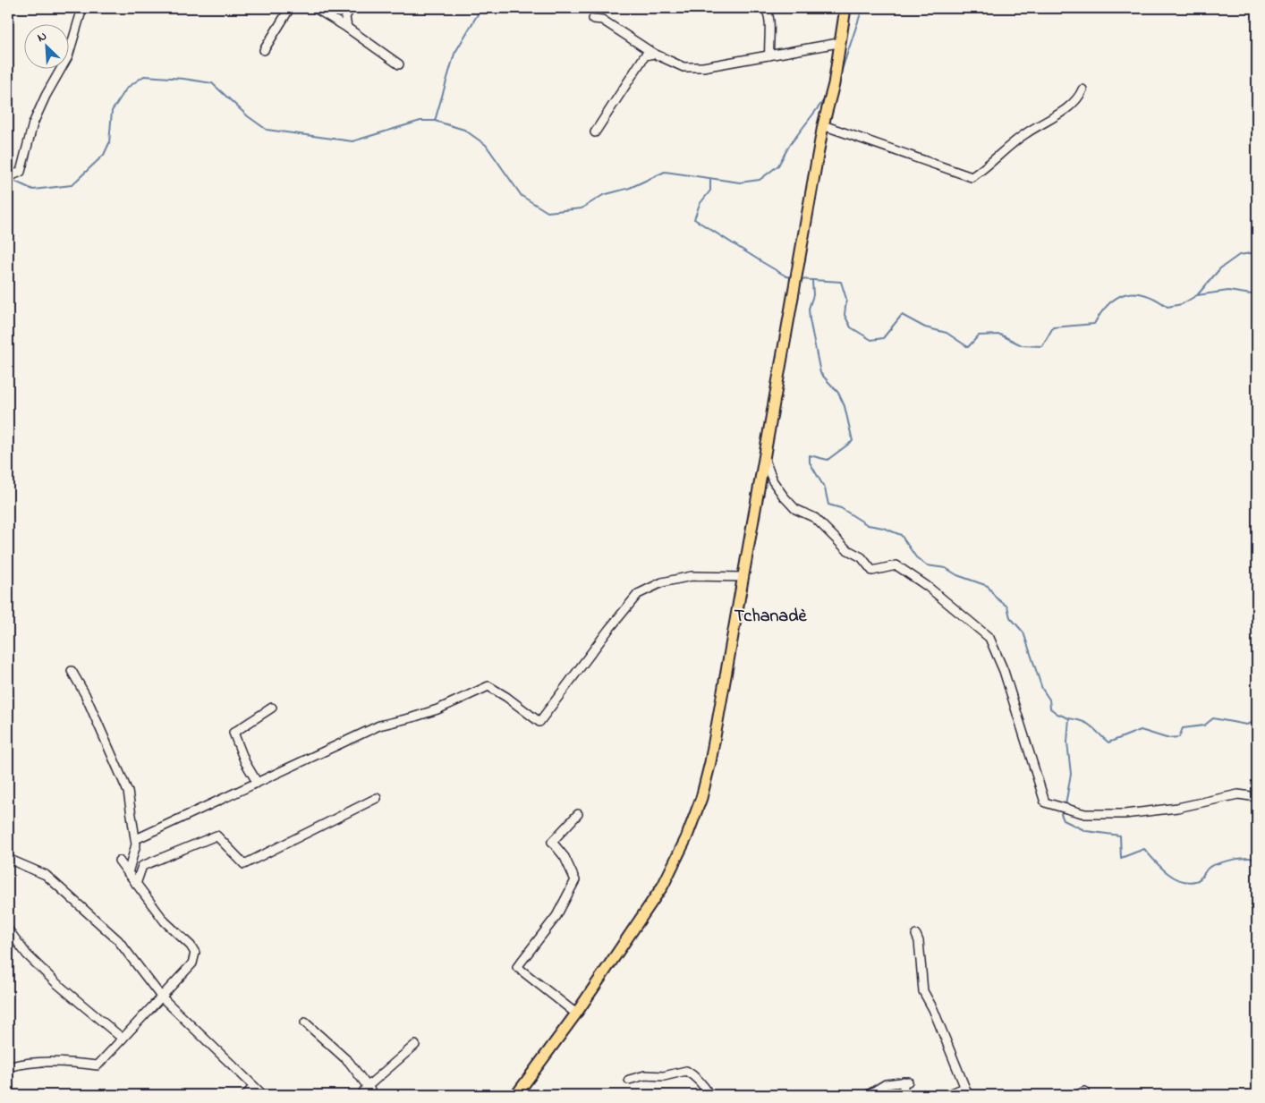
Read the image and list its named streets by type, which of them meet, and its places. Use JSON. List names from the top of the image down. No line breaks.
{"districts":["Tchanadè"],"north":"top left"}
